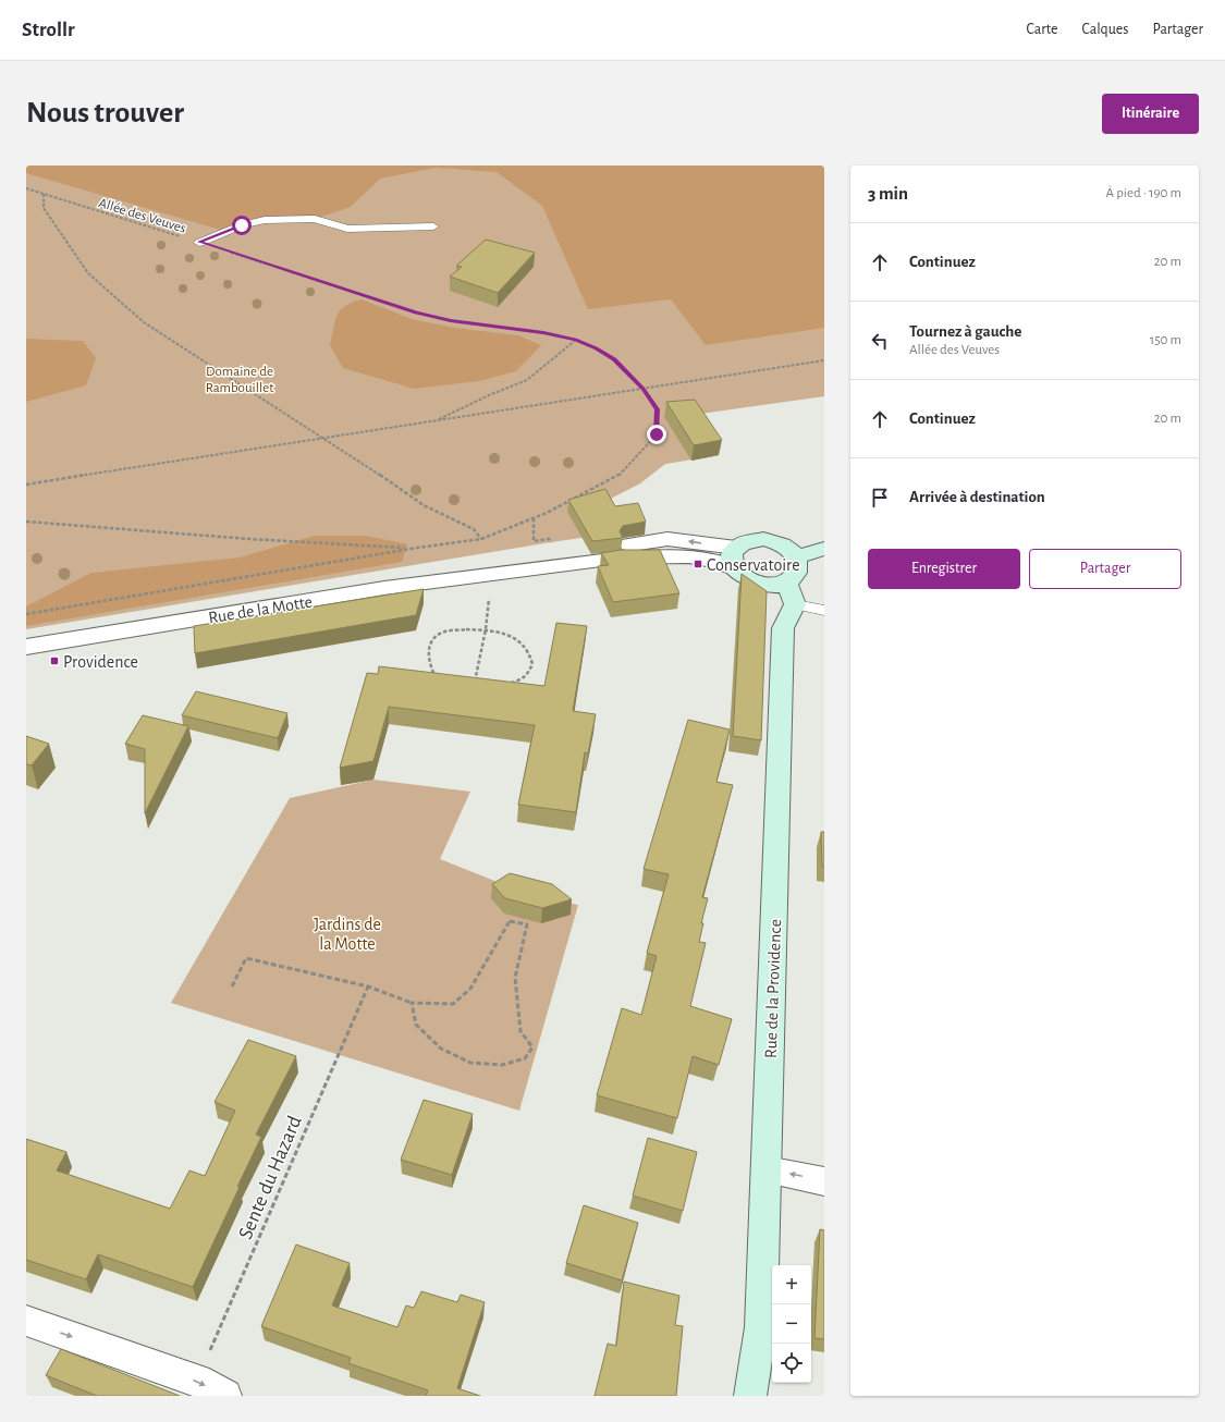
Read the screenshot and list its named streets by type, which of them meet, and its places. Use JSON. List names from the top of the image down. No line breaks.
{"streets":{"main road":["Rue de la Providence"],"street":["Rue de la Motte"],"path":["Allée des Veuves","Sente du Hazard"]},"parks":["Domaine de Rambouillet","Jardins de la Motte"],"places":{"transit":["Conservatoire","Providence"]},"page":{"header":"Strollr","nav":["Carte","Calques","Partager"],"buttons":["Itinéraire",["Enregistrer","Partager"]],"title":"Nous trouver","heading":["3 min","À pied · 190 m"],"list":[["Continuez","20 m"],["Tournez à gauche","Allée des Veuves","150 m"],["Continuez","20 m"],"Arrivée à destination"],"map_buttons":["+","−"]}}
